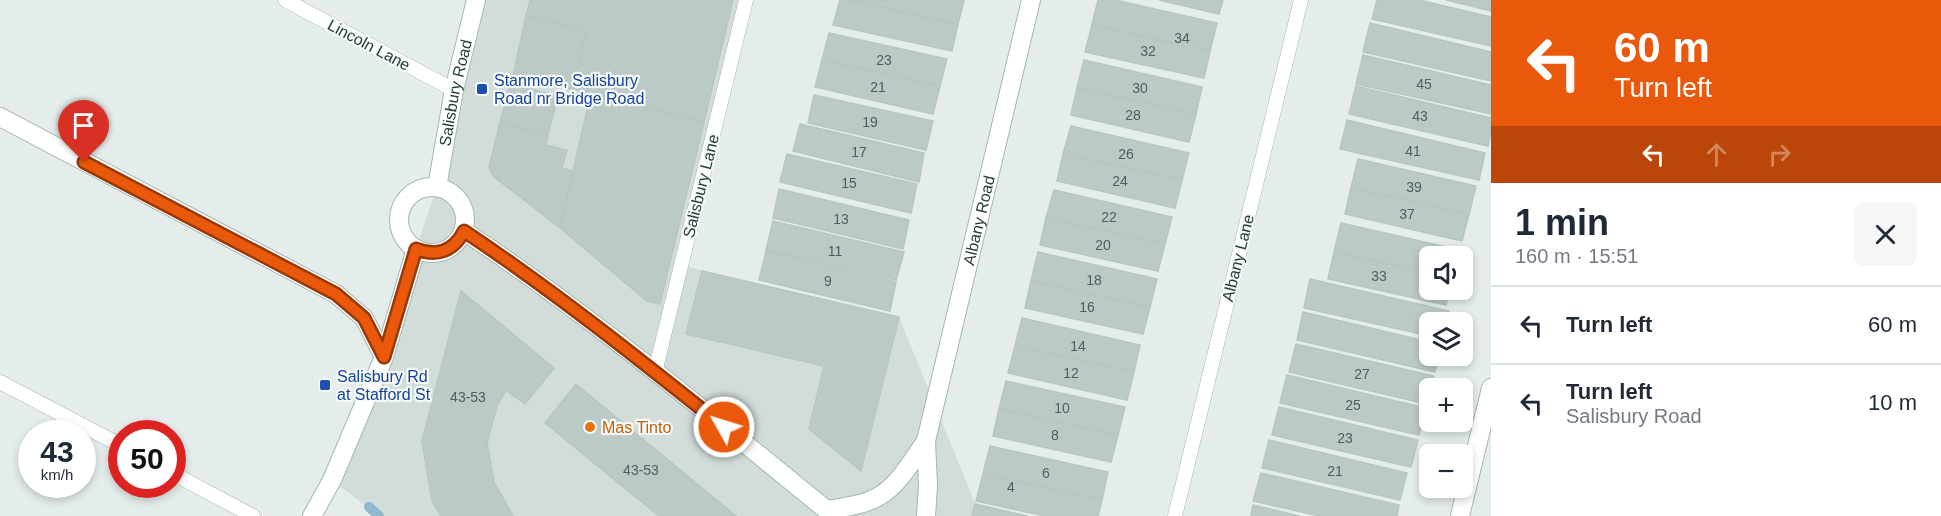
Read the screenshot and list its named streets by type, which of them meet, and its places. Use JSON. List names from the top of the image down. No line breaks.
{"streets":{"street":["Salisbury Road","Albany Road"],"lane":["Lincoln Lane","Salisbury Lane","Albany Lane"]},"crossings":[["Lincoln Lane","Salisbury Road"]],"places":{"transit":["Stanmore, Salisbury Road nr Bridge Road","Salisbury Rd at Stafford St"],"other":["Mas Tinto"]},"house_numbers":["34","32","23","45","21","30","28","43","19","41","17","26","24","15","39","37","22","13","20","11","33","18","9","16","14","12","27","43-53","25","10","8","23","43-53","21","6","4"],"page":{"turn":["60 m","Turn left"],"heading":["1 min","160 m · 15:51"],"map_buttons":["+","−"],"list":[{"name":"Turn left","value":"60 m"},{"name":"Turn left","note":"Salisbury Road","value":"10 m"}],"speed":"43 km/h","limit":"50"}}
